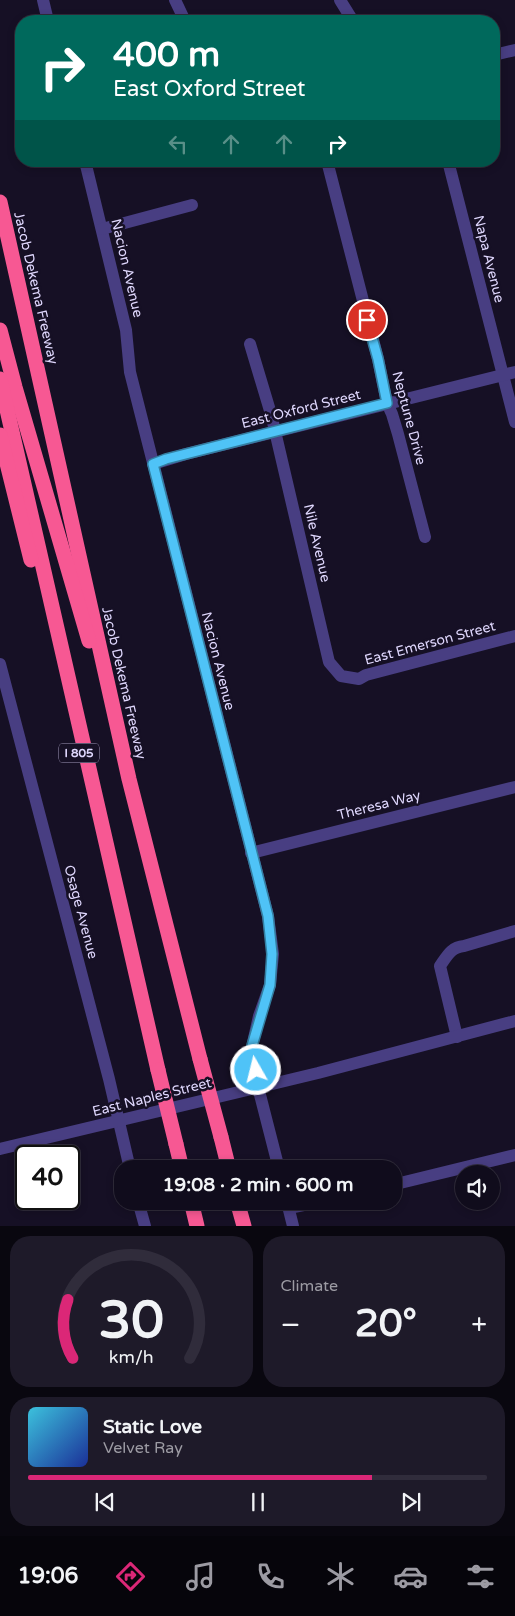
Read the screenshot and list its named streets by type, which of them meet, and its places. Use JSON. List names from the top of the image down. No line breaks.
{"streets":{"highway":["Jacob Dekema Freeway","I 805"],"street":["Napa Avenue","Nacion Avenue","East Oxford Street","Neptune Drive","Nile Avenue","East Emerson Street","Theresa Way","Osage Avenue","East Naples Street"]},"crossings":[["Napa Avenue","East Oxford Street"],["Nacion Avenue","East Oxford Street"],["Nacion Avenue","Theresa Way"],["Nacion Avenue","East Naples Street"],["East Oxford Street","Neptune Drive"],["East Oxford Street","Nile Avenue"],["Nile Avenue","East Emerson Street"],["Osage Avenue","East Naples Street"]],"page":{"turn":["400 m","East Oxford Street"],"limit":"40","trip":"19:08 · 2 min · 600 m","tile":"Climate","heat":["−","20°","+"],"song":["Static Love","Velvet Ray"],"tabs":"19:06","gauge":["30","km/h"]}}
